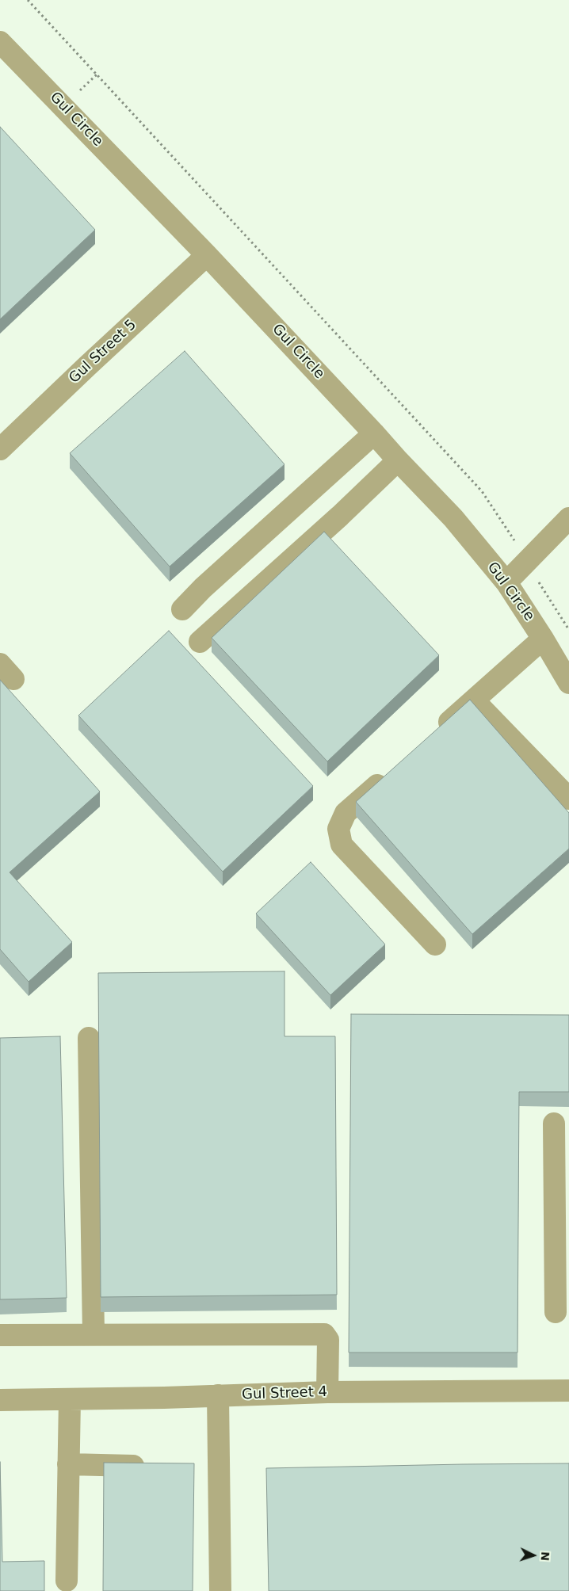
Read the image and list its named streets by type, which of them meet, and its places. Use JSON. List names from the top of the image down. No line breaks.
{"streets":{"street":["Gul Circle","Gul Street 5","Gul Street 4"]},"crossings":[["Gul Circle","Gul Street 5"]],"north":"right"}
